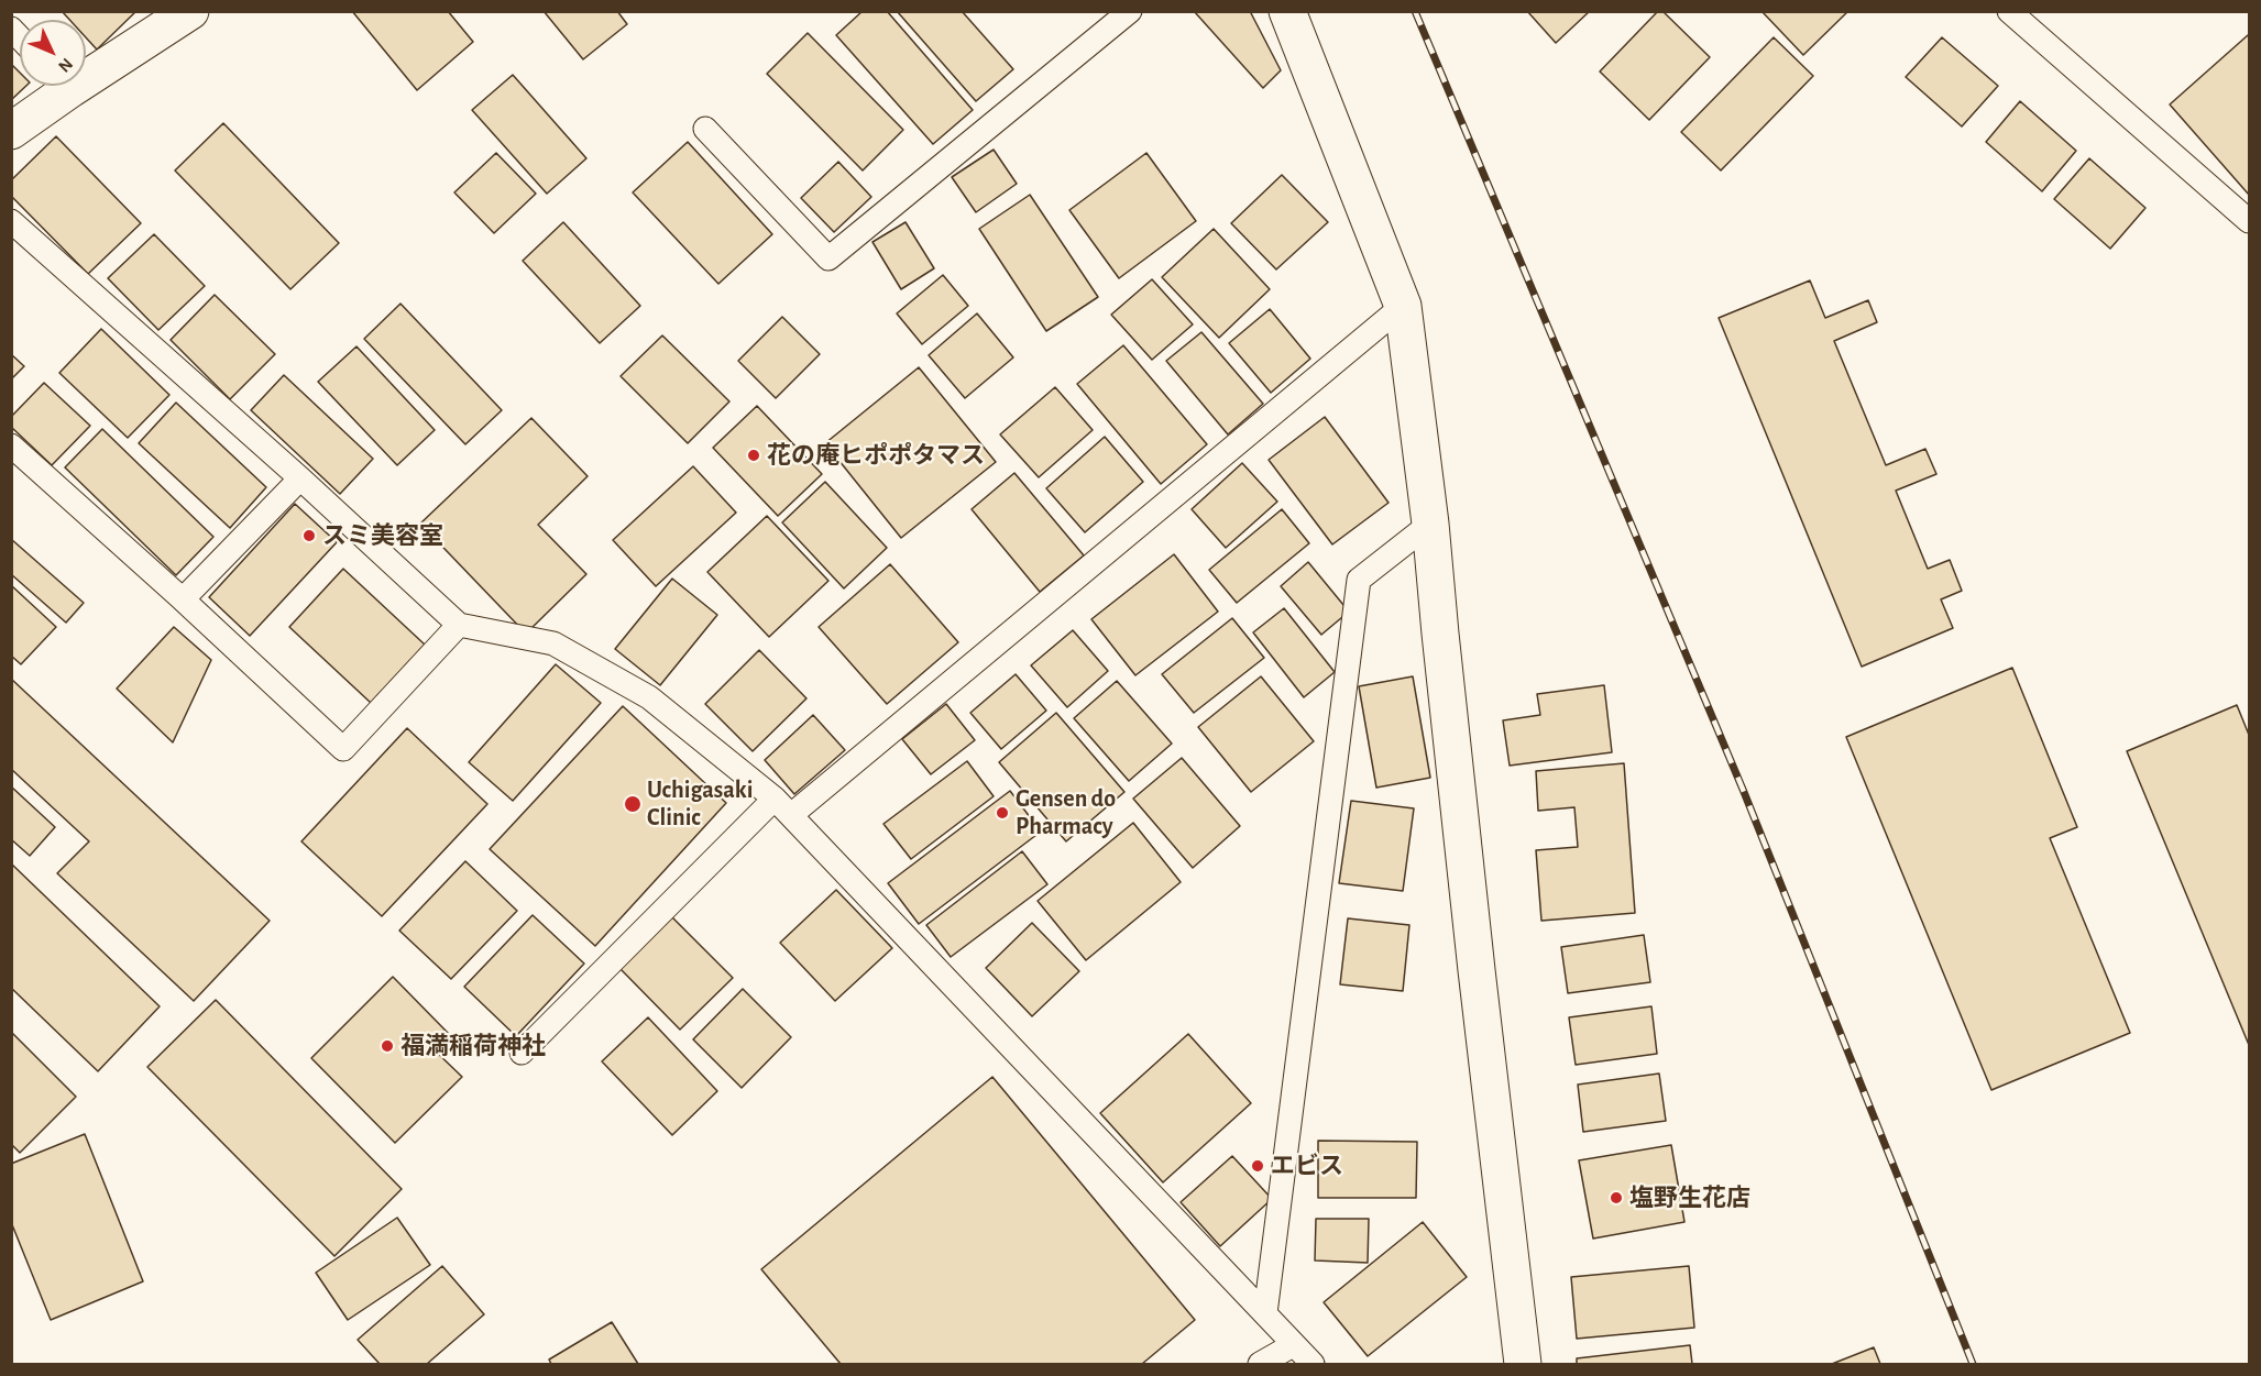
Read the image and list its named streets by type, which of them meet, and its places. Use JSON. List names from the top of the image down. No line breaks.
{"places":["花の庵ヒポポタマス","スミ美容室","Uchigasaki Clinic","Gensen do Pharmacy","福満稲荷神社","エビス","塩野生花店"],"north":"bottom right"}
